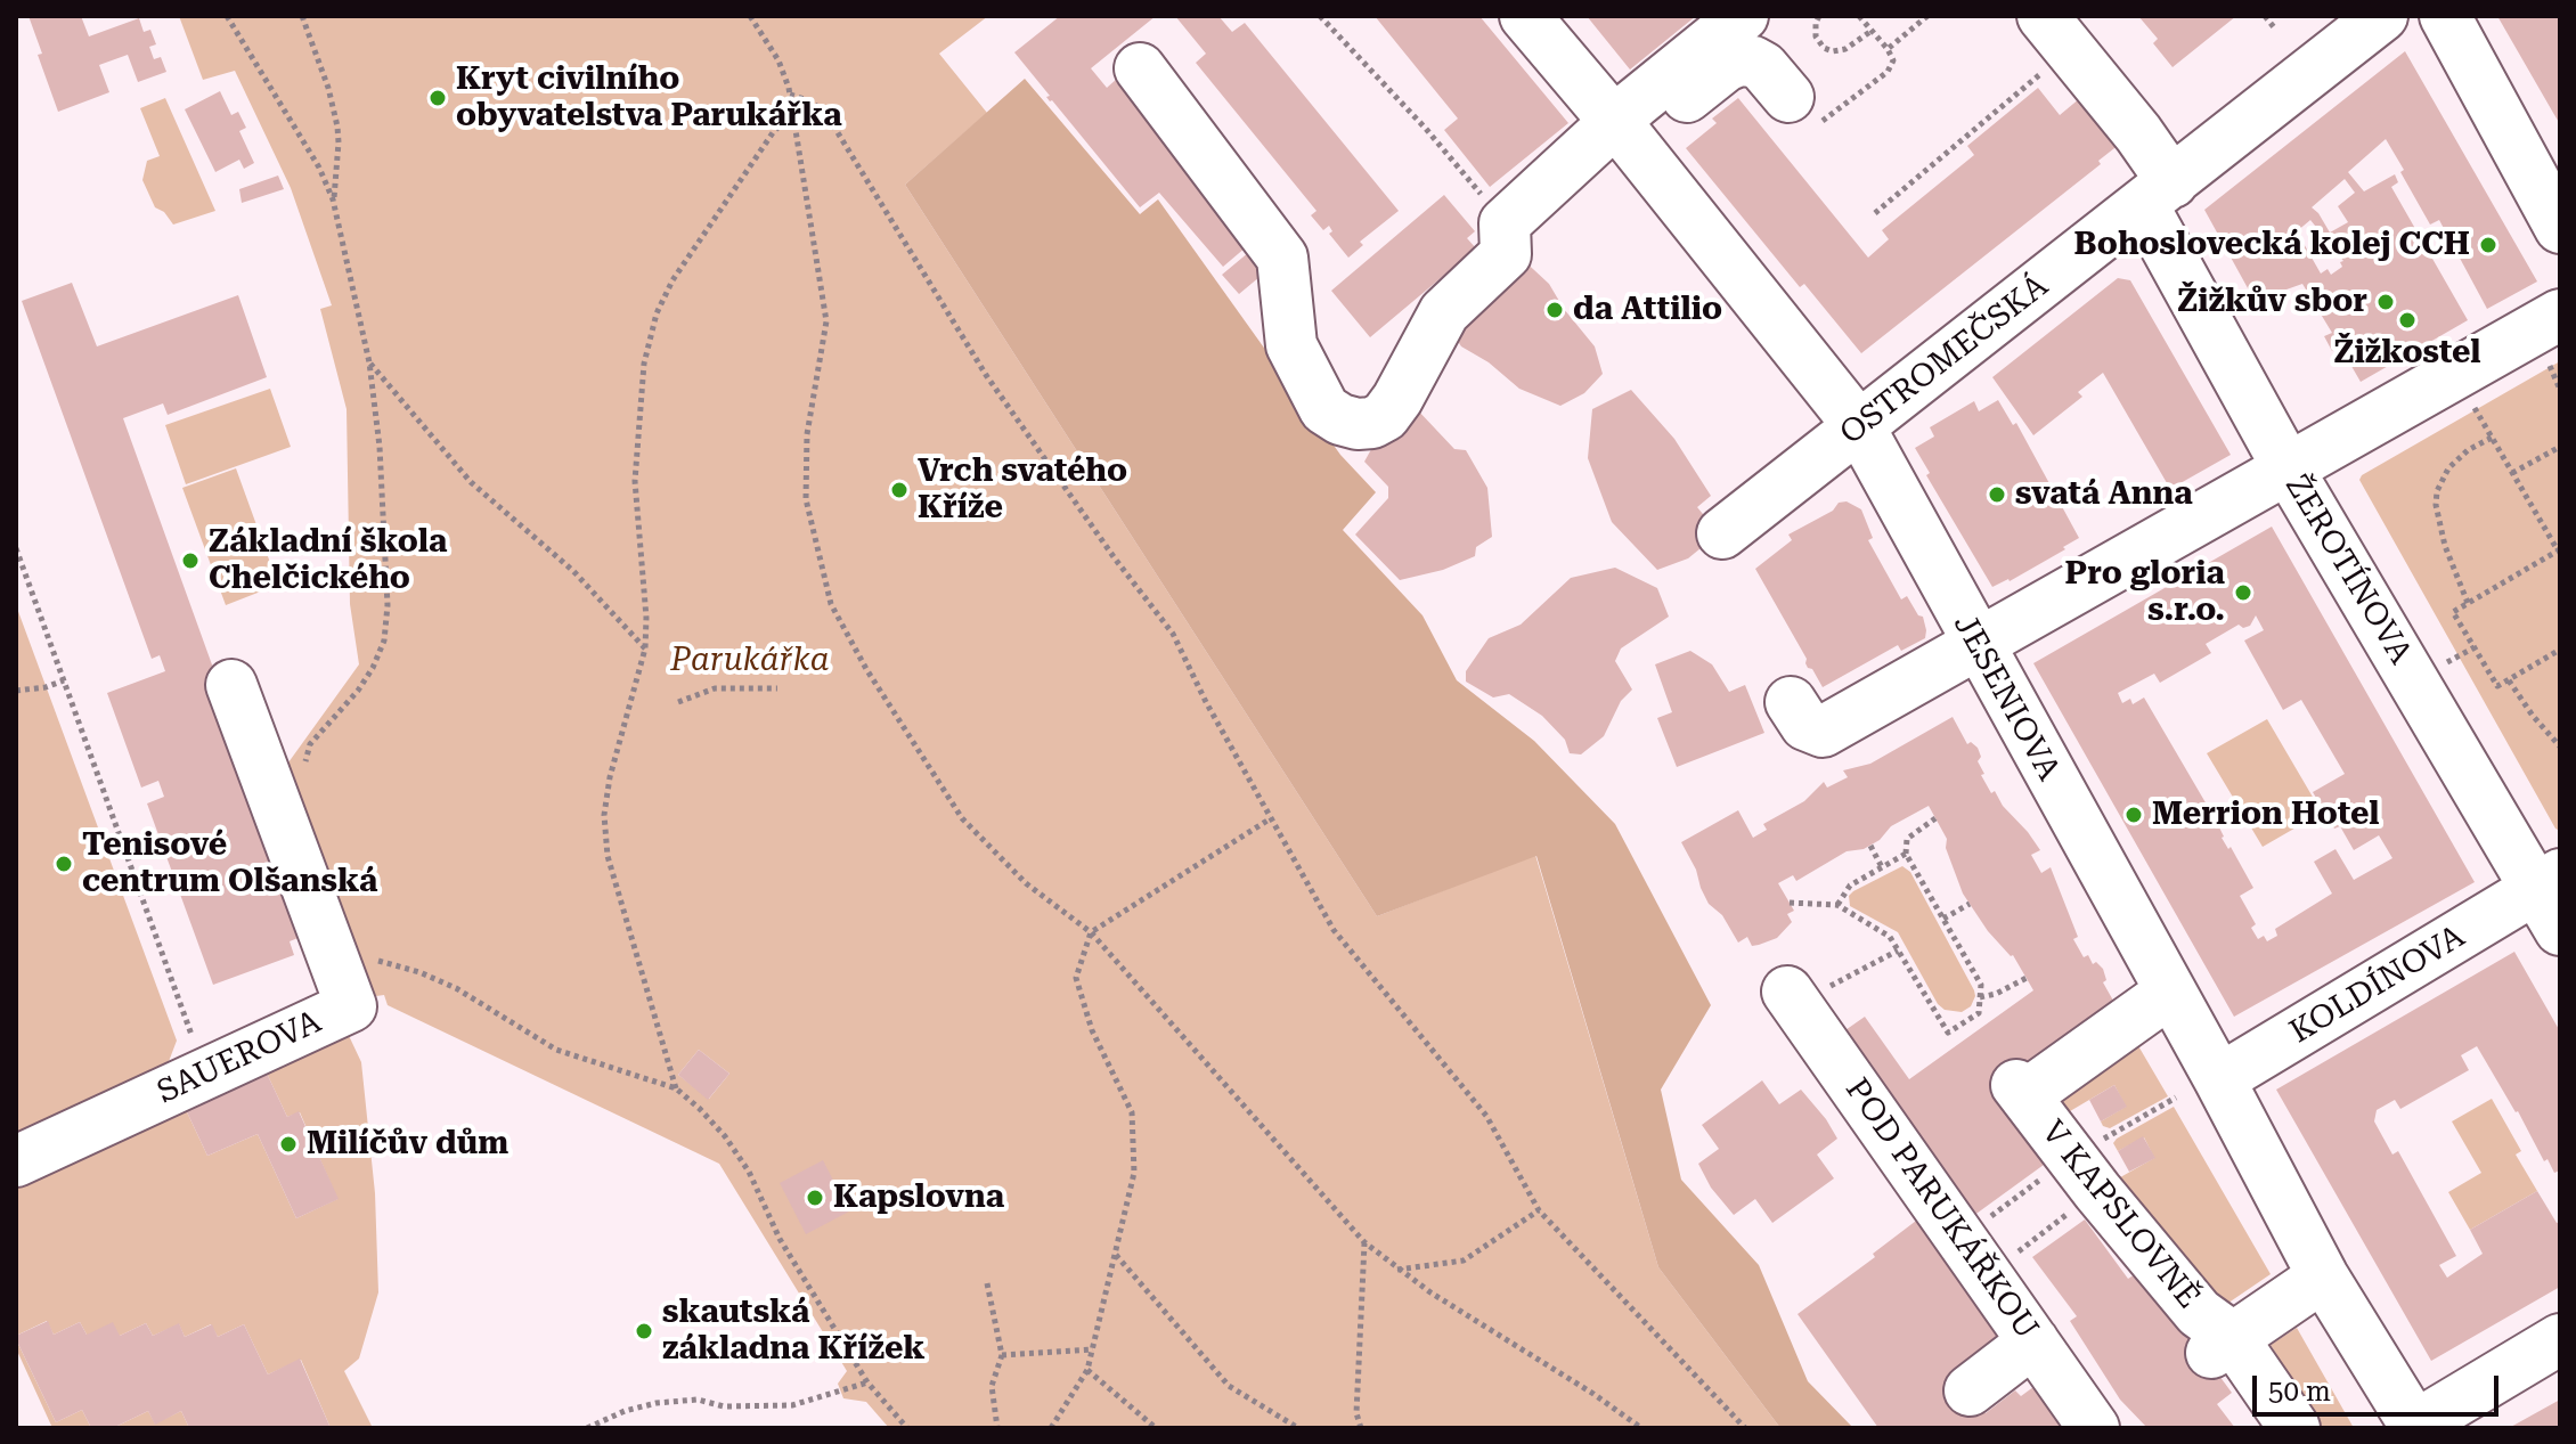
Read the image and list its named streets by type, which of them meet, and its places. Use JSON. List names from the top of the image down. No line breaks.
{"streets":{"street":["OSTROMEČSKÁ","ŽEROTÍNOVA","JESENIOVA","KOLDÍNOVA","SAUEROVA","POD PARUKÁŘKOU","V KAPSLOVNĚ"]},"crossings":[["OSTROMEČSKÁ","ŽEROTÍNOVA"],["OSTROMEČSKÁ","JESENIOVA"],["ŽEROTÍNOVA","KOLDÍNOVA"],["JESENIOVA","KOLDÍNOVA"],["JESENIOVA","V KAPSLOVNĚ"]],"parks":["Parukářka"],"places":["Kryt civilního obyvatelstva Parukářka","Bohoslovecká kolej CCH","Žižkův sbor","da Attilio","Žižkostel","Vrch svatého Kříže","svatá Anna","Základní škola Chelčického","Pro gloria s.r.o.","Merrion Hotel","Tenisové centrum Olšanská","Milíčův dům","Kapslovna","skautská základna Křížek"],"scale_bar":"50 m"}
